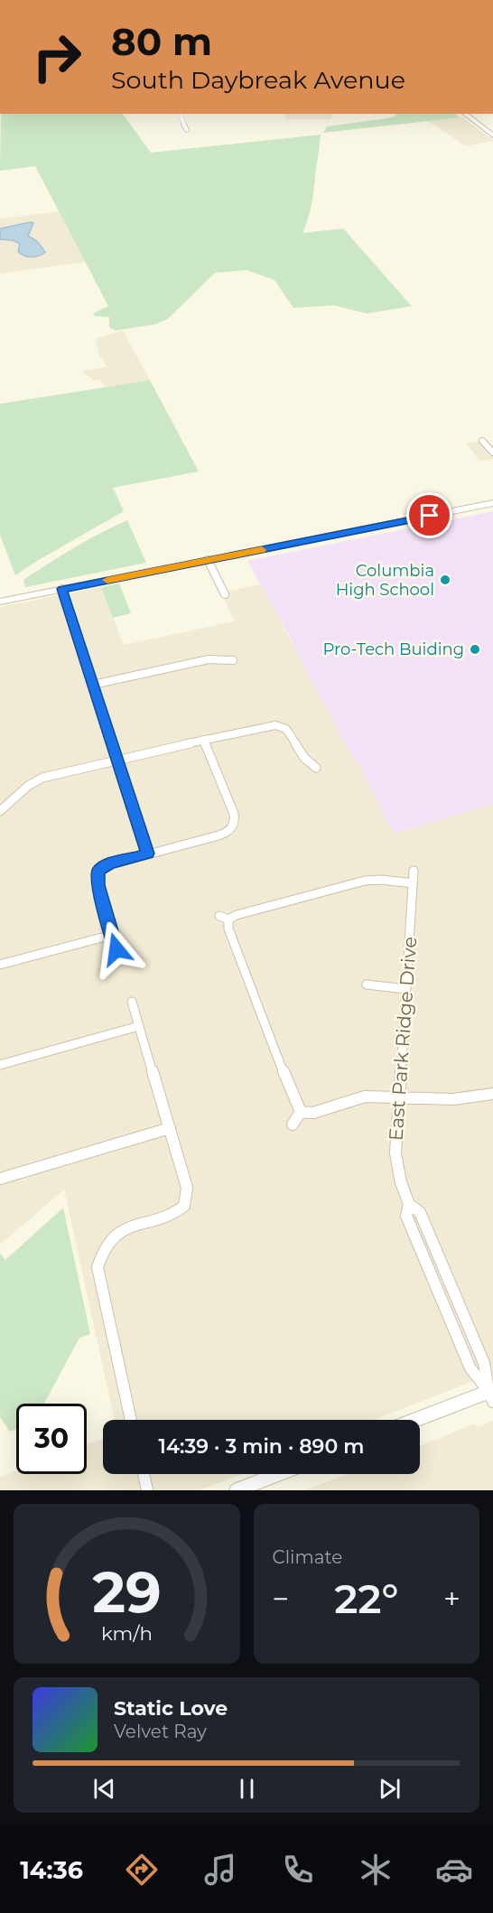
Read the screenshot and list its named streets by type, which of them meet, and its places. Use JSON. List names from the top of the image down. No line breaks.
{"streets":{"street":["East Park Ridge Drive"]},"places":["Columbia High School","Pro-Tech Buiding"],"page":{"turn":["80 m","South Daybreak Avenue"],"limit":"30","trip":"14:39 · 3 min · 890 m","tile":"Climate","heat":["−","22°","+"],"song":["Static Love","Velvet Ray"],"tabs":"14:36","gauge":["29","km/h"]}}
